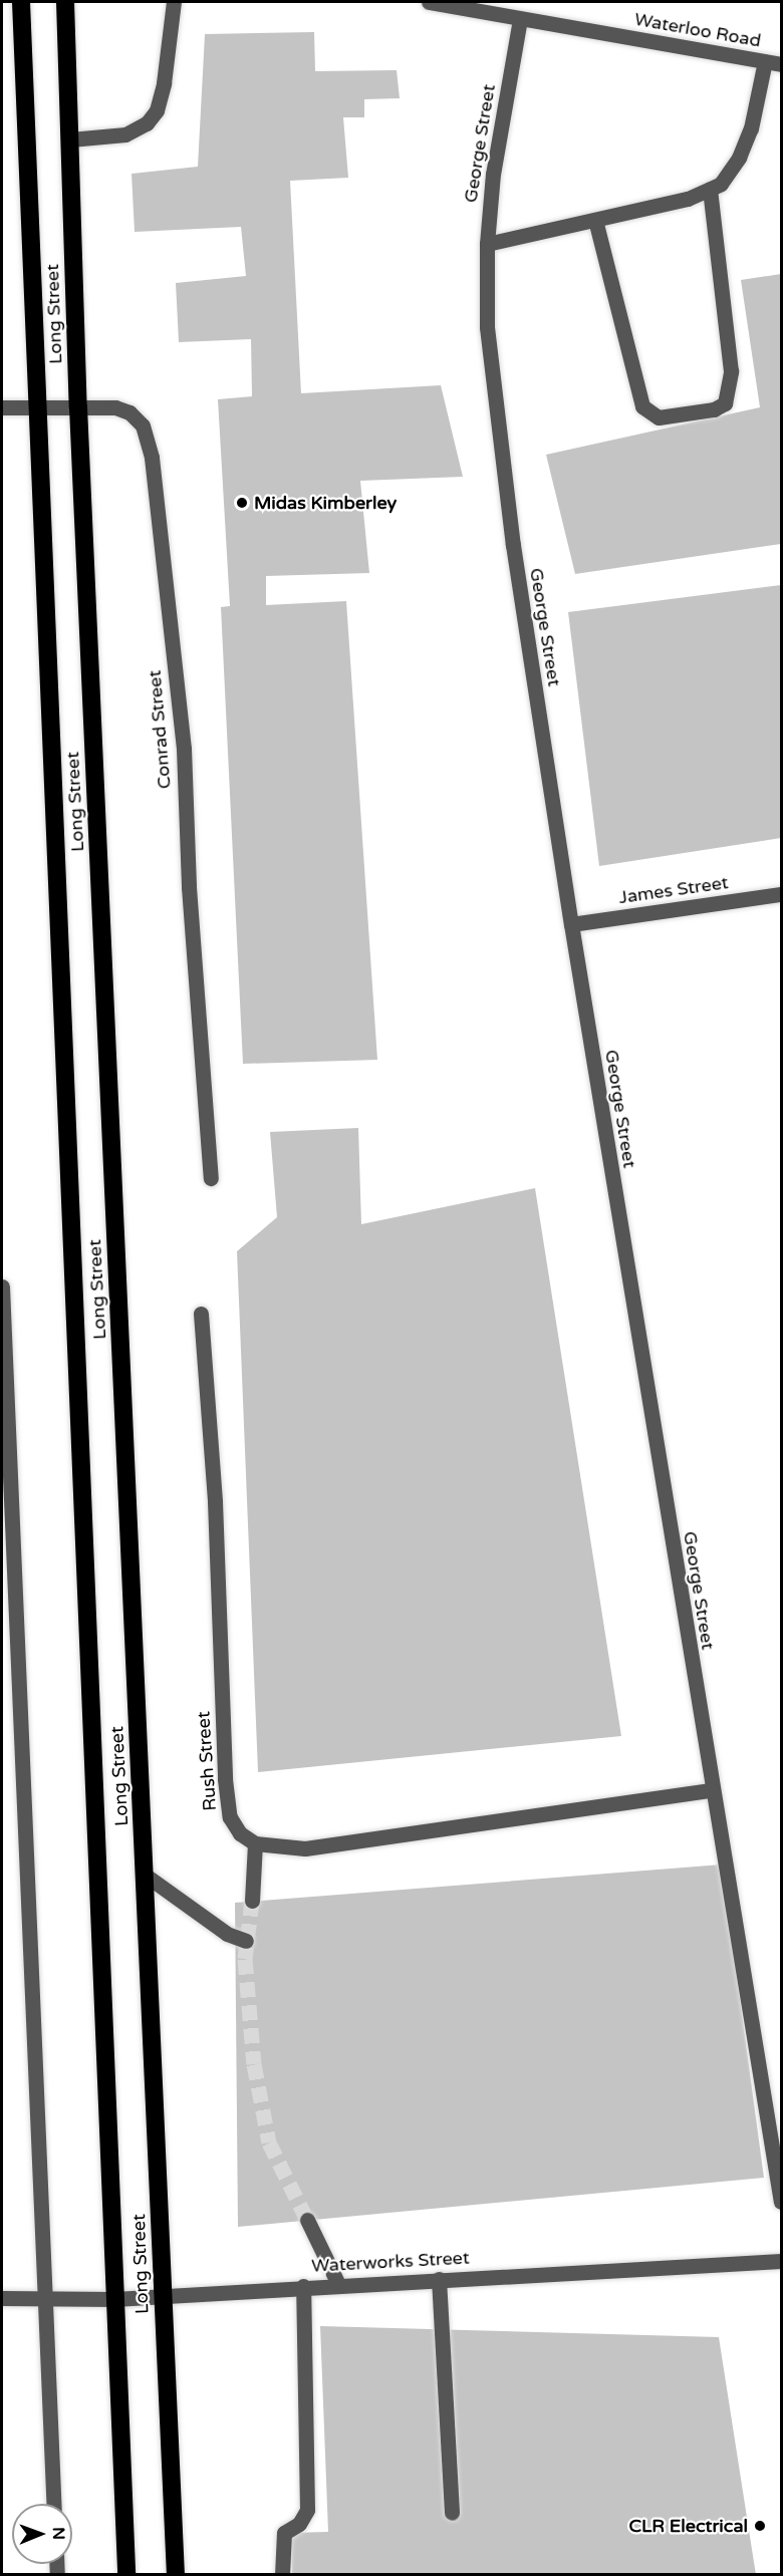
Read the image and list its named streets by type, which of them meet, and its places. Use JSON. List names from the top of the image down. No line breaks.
{"streets":{"highway":["Long Street"],"street":["Waterloo Road","George Street","Conrad Street","James Street","Rush Street","Waterworks Street"]},"crossings":[["Waterloo Road","George Street"],["George Street","James Street"],["Long Street","Conrad Street"],["Long Street","Waterworks Street"]],"places":["Midas Kimberley","CLR Electrical"],"north":"right"}
